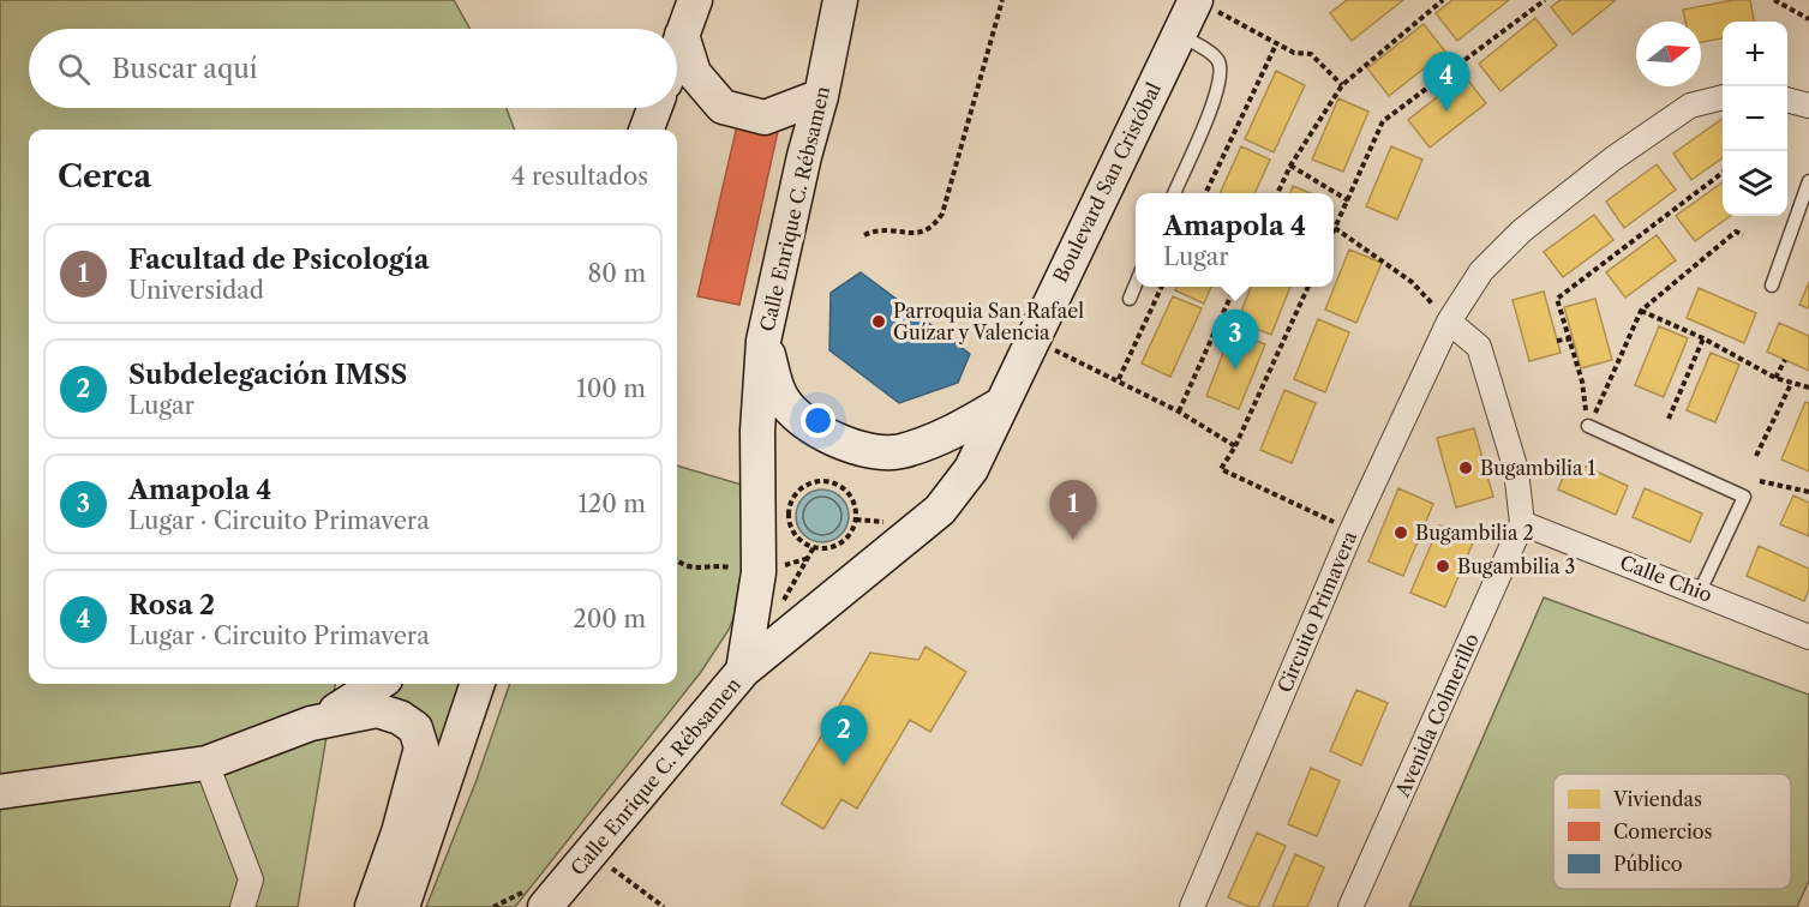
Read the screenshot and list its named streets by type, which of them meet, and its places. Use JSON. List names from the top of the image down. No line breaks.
{"streets":{"street":["Boulevard San Cristóbal","Calle Enrique C. Rébsamen","Calle Chio","Circuito Primavera","Avenida Colmerillo"]},"crossings":[["Boulevard San Cristóbal","Calle Enrique C. Rébsamen"],["Calle Chio","Avenida Colmerillo"]],"places":["Parroquia San Rafael Guízar y Valencia","Bugambilia 1","Bugambilia 2","Bugambilia 3"],"legend":["Viviendas","Comercios","Público"],"north":"right","page":{"map_buttons":["+","−"],"search":"Buscar aquí","pins":["4","3","1","2"],"heading":["Cerca","4 resultados"],"popup":["Amapola 4","Lugar"],"list":[{"mark":"1","name":"Facultad de Psicología","note":"Universidad","value":"80 m"},{"mark":"2","name":"Subdelegación IMSS","note":"Lugar","value":"100 m"},{"mark":"3","name":"Amapola 4","note":"Lugar · Circuito Primavera","value":"120 m"},{"mark":"4","name":"Rosa 2","note":"Lugar · Circuito Primavera","value":"200 m"}]}}
